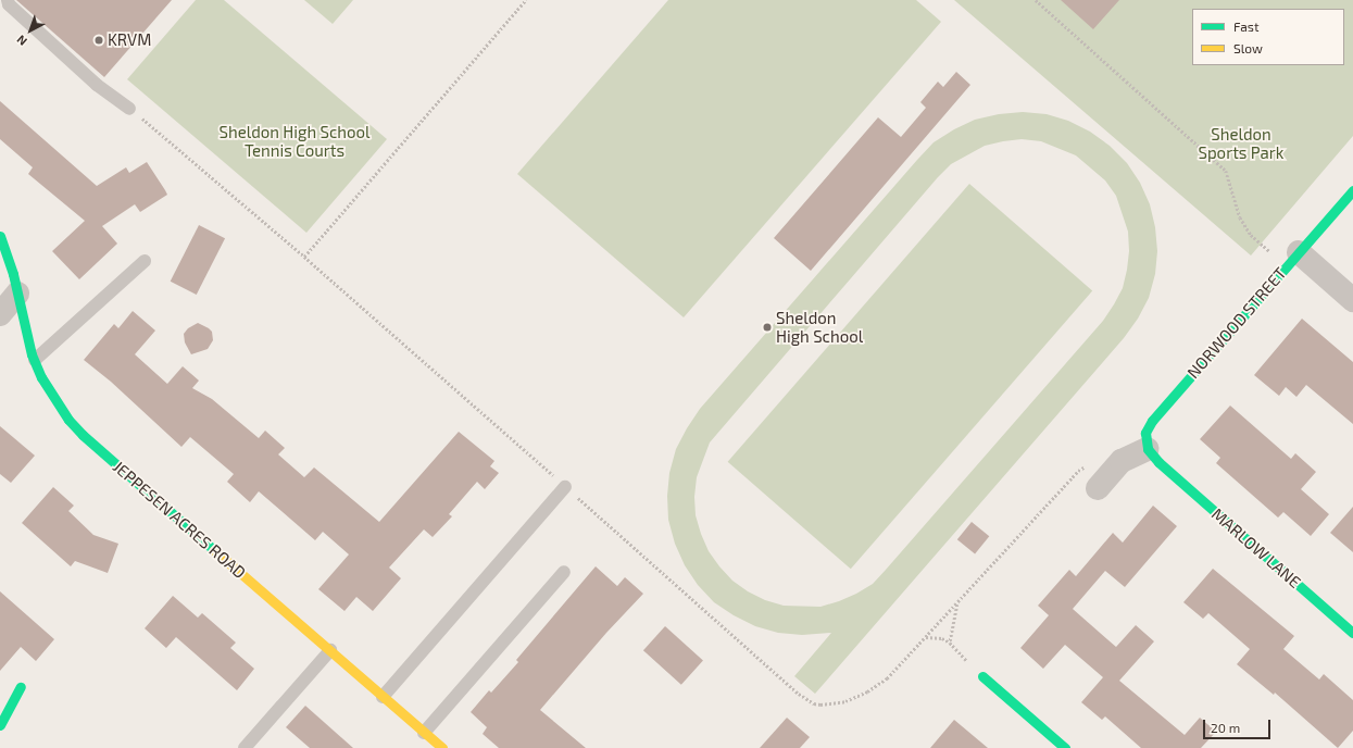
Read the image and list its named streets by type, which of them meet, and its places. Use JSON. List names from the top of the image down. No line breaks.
{"streets":{"street":["NORWOOD STREET","JEPPESEN ACRES ROAD","MARLOW LANE"]},"crossings":[["NORWOOD STREET","MARLOW LANE"]],"parks":["Sheldon High School Tennis Courts","Sheldon Sports Park"],"places":["KRVM","Sheldon High School"],"legend":["Fast","Slow"],"scale_bar":"20 m","north":"bottom left"}
